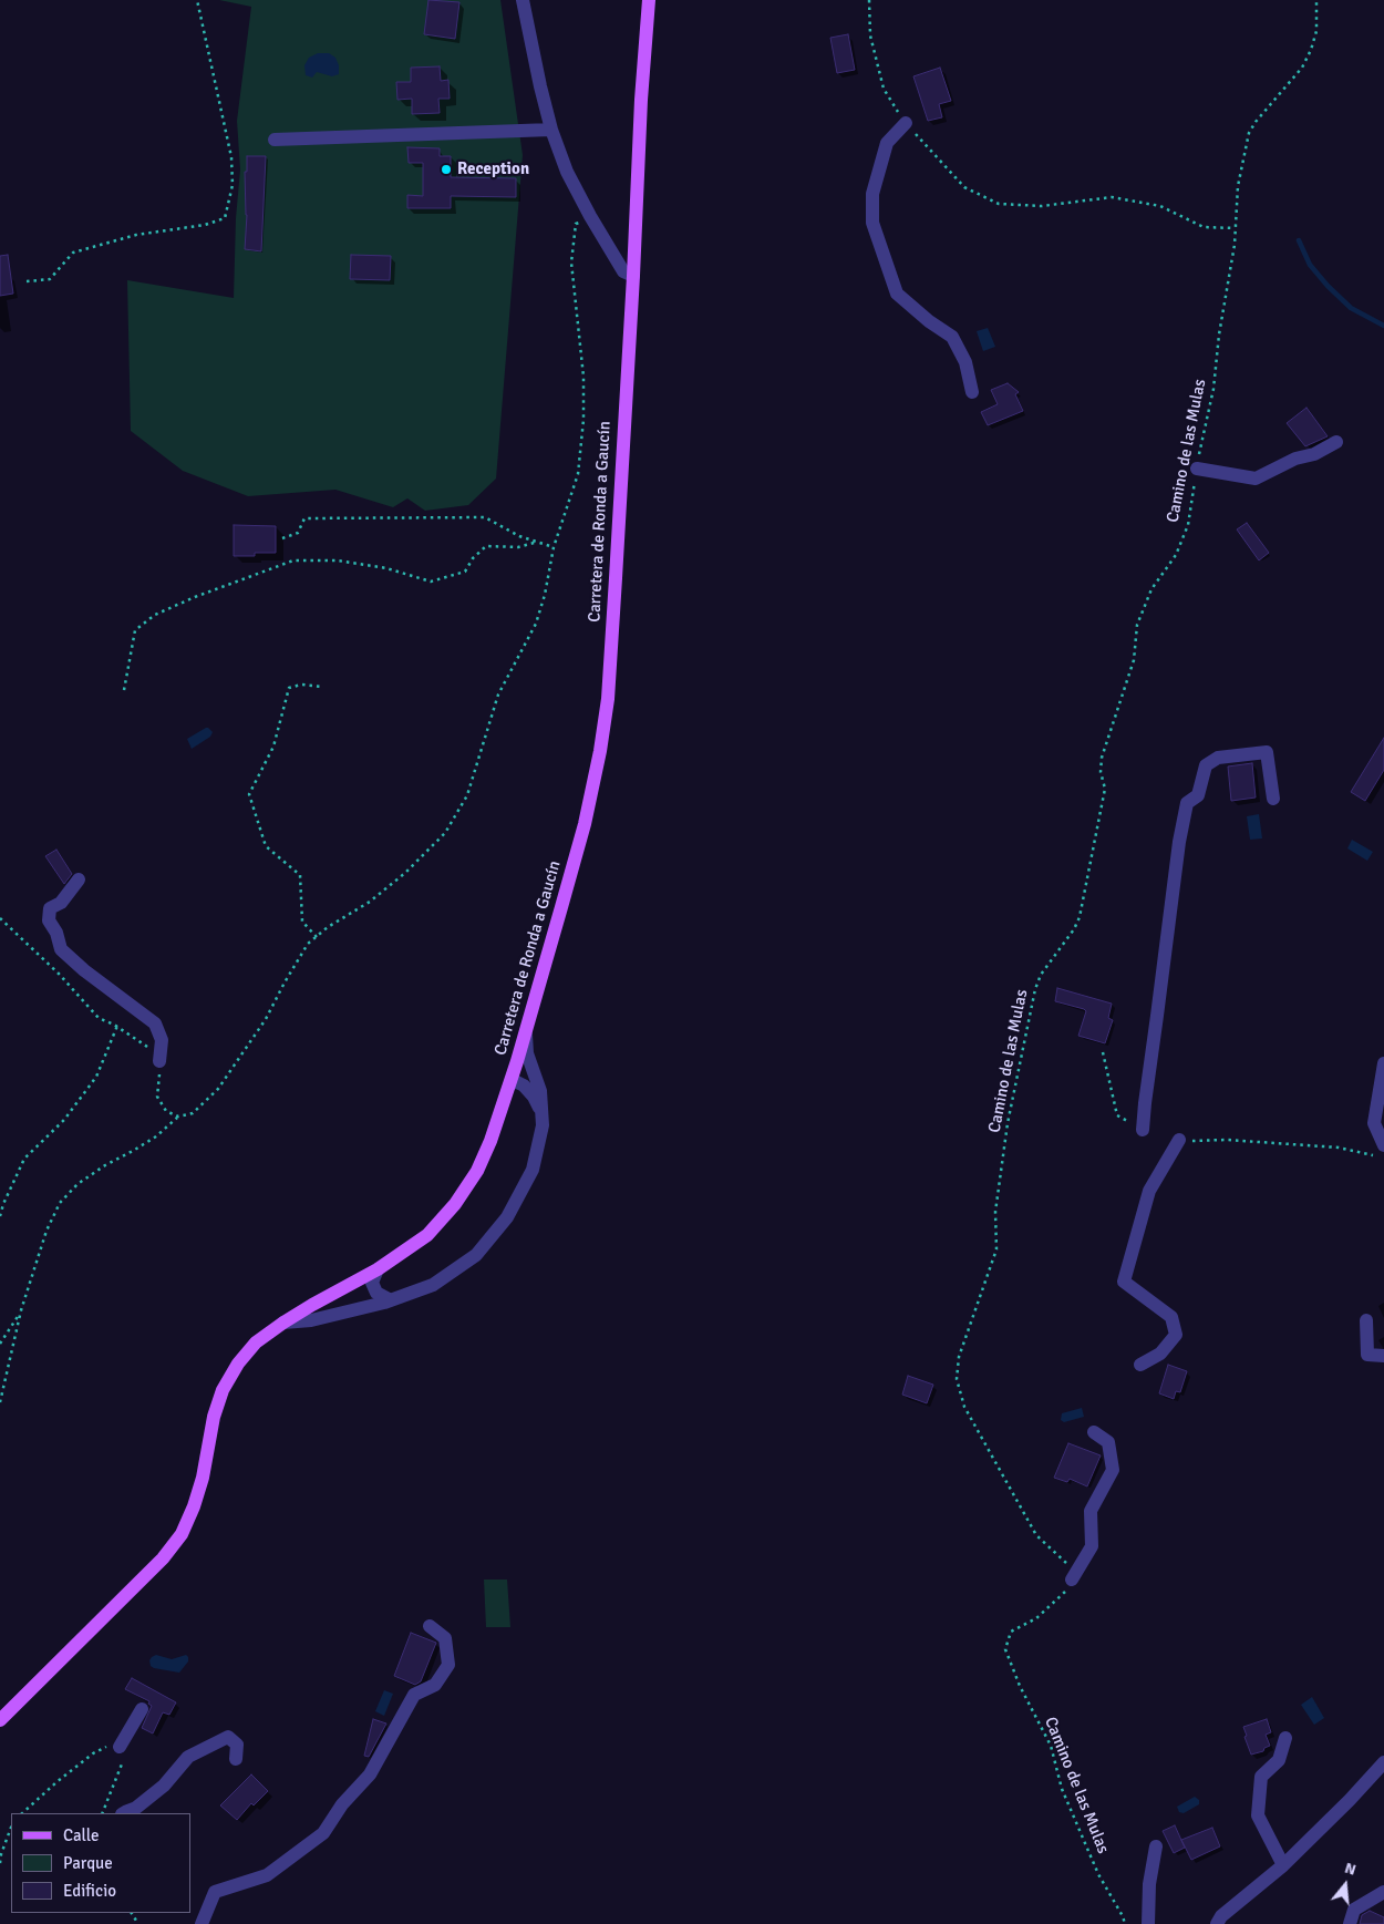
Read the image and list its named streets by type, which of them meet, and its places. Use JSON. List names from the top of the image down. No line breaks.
{"streets":{"main road":["Carretera de Ronda a Gaucín"],"path":["Camino de las Mulas"]},"places":["Reception"],"legend":["Calle","Parque","Edificio"],"north":"top"}
